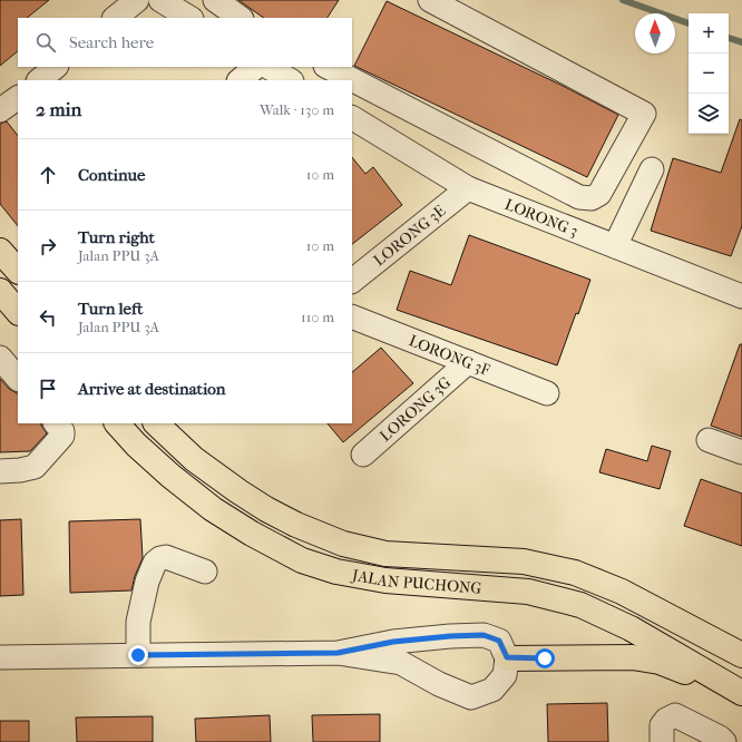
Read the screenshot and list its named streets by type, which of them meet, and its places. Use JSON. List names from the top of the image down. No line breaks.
{"streets":{"main road":["JALAN PUCHONG"],"street":["LORONG 3","LORONG 3E","LORONG 3F","LORONG 3G"]},"crossings":[["LORONG 3","LORONG 3E"],["LORONG 3F","LORONG 3G"]],"north":"top","page":{"map_buttons":["+","−"],"search":"Search here","heading":["2 min","Walk · 130 m"],"list":[["Continue","10 m"],["Turn right","Jalan PPU 3A","10 m"],["Turn left","Jalan PPU 3A","110 m"],"Arrive at destination"]}}
